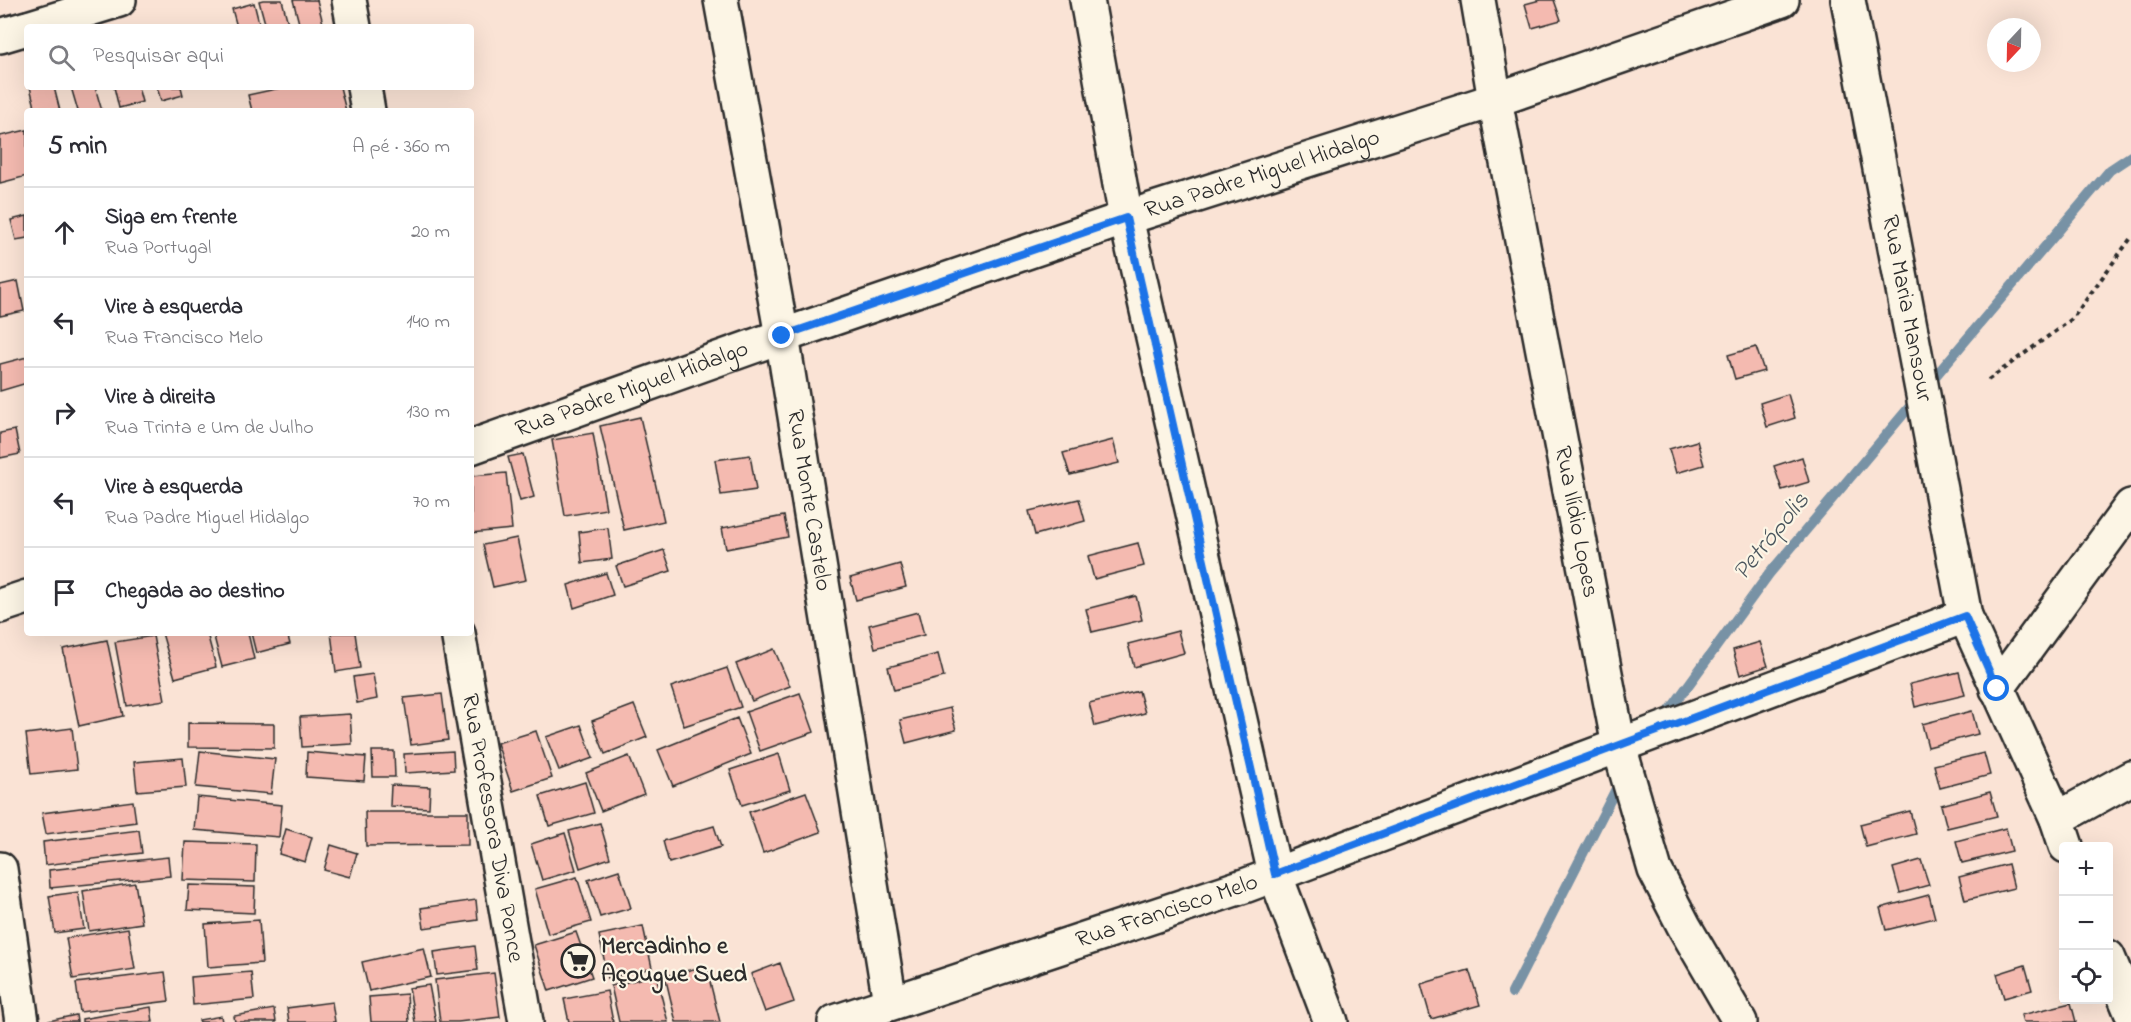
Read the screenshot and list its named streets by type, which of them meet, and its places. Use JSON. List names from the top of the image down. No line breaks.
{"streets":{"street":["Rua Padre Miguel Hidalgo","Rua Maria Mansour","Rua Monte Castelo","Rua Ilídio Lopes","Rua Professora Diva Ponce","Rua Francisco Melo"]},"crossings":[["Rua Padre Miguel Hidalgo","Rua Monte Castelo"],["Rua Padre Miguel Hidalgo","Rua Ilídio Lopes"],["Rua Maria Mansour","Rua Francisco Melo"],["Rua Monte Castelo","Rua Francisco Melo"],["Rua Ilídio Lopes","Rua Francisco Melo"]],"water":["Petrópolis"],"places":{"supermarket":["Mercadinho e Açougue Sued"]},"north":"bottom","page":{"search":"Pesquisar aqui","heading":["5 min","A pé · 360 m"],"list":[["Siga em frente","Rua Portugal","20 m"],["Vire à esquerda","Rua Francisco Melo","140 m"],["Vire à direita","Rua Trinta e Um de Julho","130 m"],["Vire à esquerda","Rua Padre Miguel Hidalgo","70 m"],"Chegada ao destino"],"map_buttons":["+","−"]}}
